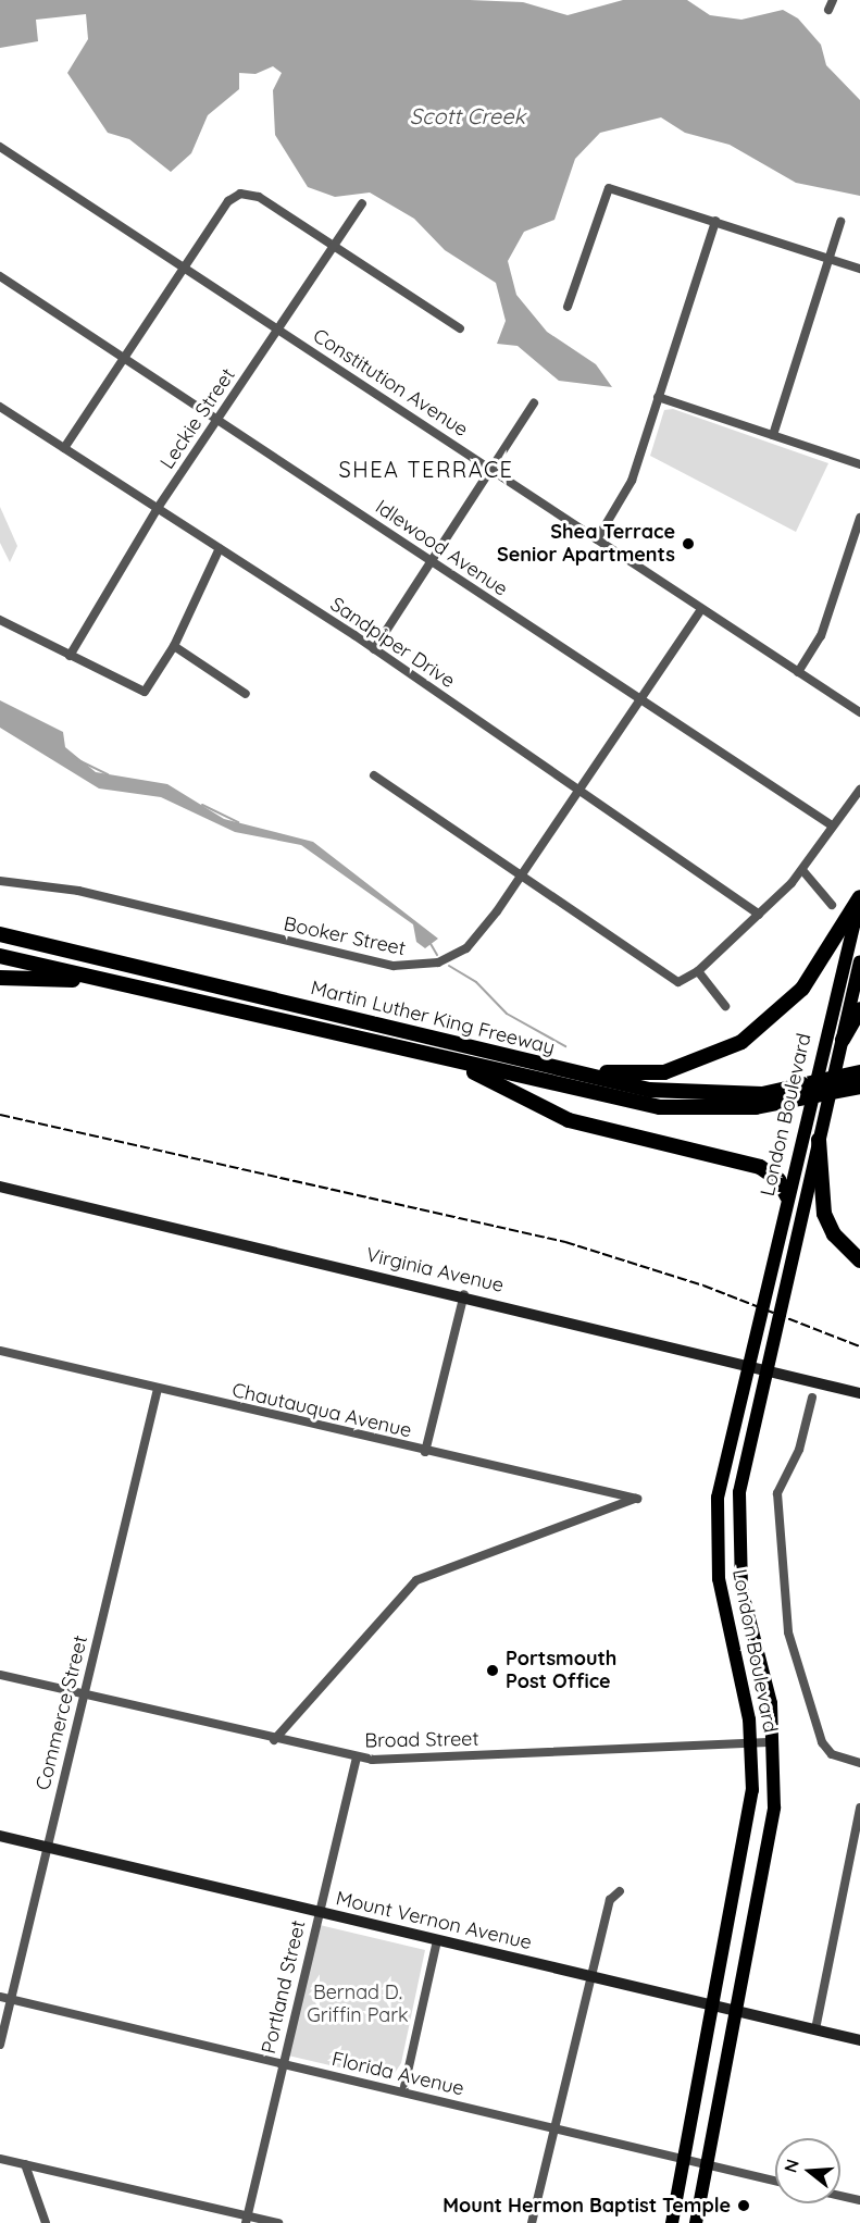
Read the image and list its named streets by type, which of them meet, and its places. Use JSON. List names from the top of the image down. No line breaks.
{"streets":{"highway":["Martin Luther King Freeway"],"main road":["London Boulevard"],"street":["Constitution Avenue","Leckie Street","Idlewood Avenue","Sandpiper Drive","Booker Street","Virginia Avenue","Chautauqua Avenue","Commerce Street","Broad Street","Mount Vernon Avenue","Portland Street","Florida Avenue"]},"crossings":[["Constitution Avenue","Leckie Street"],["Constitution Avenue","Booker Street"],["Leckie Street","Idlewood Avenue"],["Leckie Street","Sandpiper Drive"],["Idlewood Avenue","Booker Street"],["Sandpiper Drive","Booker Street"],["London Boulevard","Broad Street"],["London Boulevard","Mount Vernon Avenue"],["London Boulevard","Florida Avenue"],["Chautauqua Avenue","Commerce Street"],["Chautauqua Avenue","Broad Street"],["Commerce Street","Broad Street"],["Commerce Street","Mount Vernon Avenue"],["Commerce Street","Florida Avenue"],["Broad Street","Portland Street"],["Mount Vernon Avenue","Portland Street"],["Portland Street","Florida Avenue"]],"districts":["SHEA TERRACE"],"water":["Scott Creek"],"parks":["Bernad D. Griffin Park"],"places":["Shea Terrace Senior Apartments","Portsmouth Post Office","Mount Hermon Baptist Temple"],"north":"left"}
